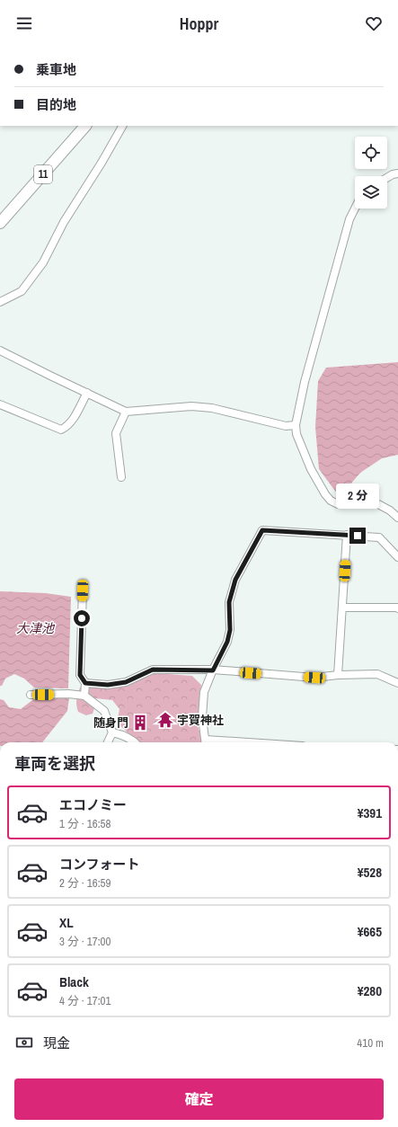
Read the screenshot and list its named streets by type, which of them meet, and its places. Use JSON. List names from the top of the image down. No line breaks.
{"streets":{"highway":["11"]},"water":["大津池"],"places":{"temple":["宇賀神社"],"building":["随身門"]},"page":{"header":"Hoppr","banner":["乗車地","目的地"],"bubble":"2 分","heading":"車両を選択","list":[{"name":"エコノミー","note":"1 分 · 16:58","value":"¥391"},{"name":"コンフォート","note":"2 分 · 16:59","value":"¥528"},{"name":"XL","note":"3 分 · 17:00","value":"¥665"},{"name":"Black","note":"4 分 · 17:01","value":"¥280"}],"pay":["現金","410 m"],"buttons":"確定"}}
